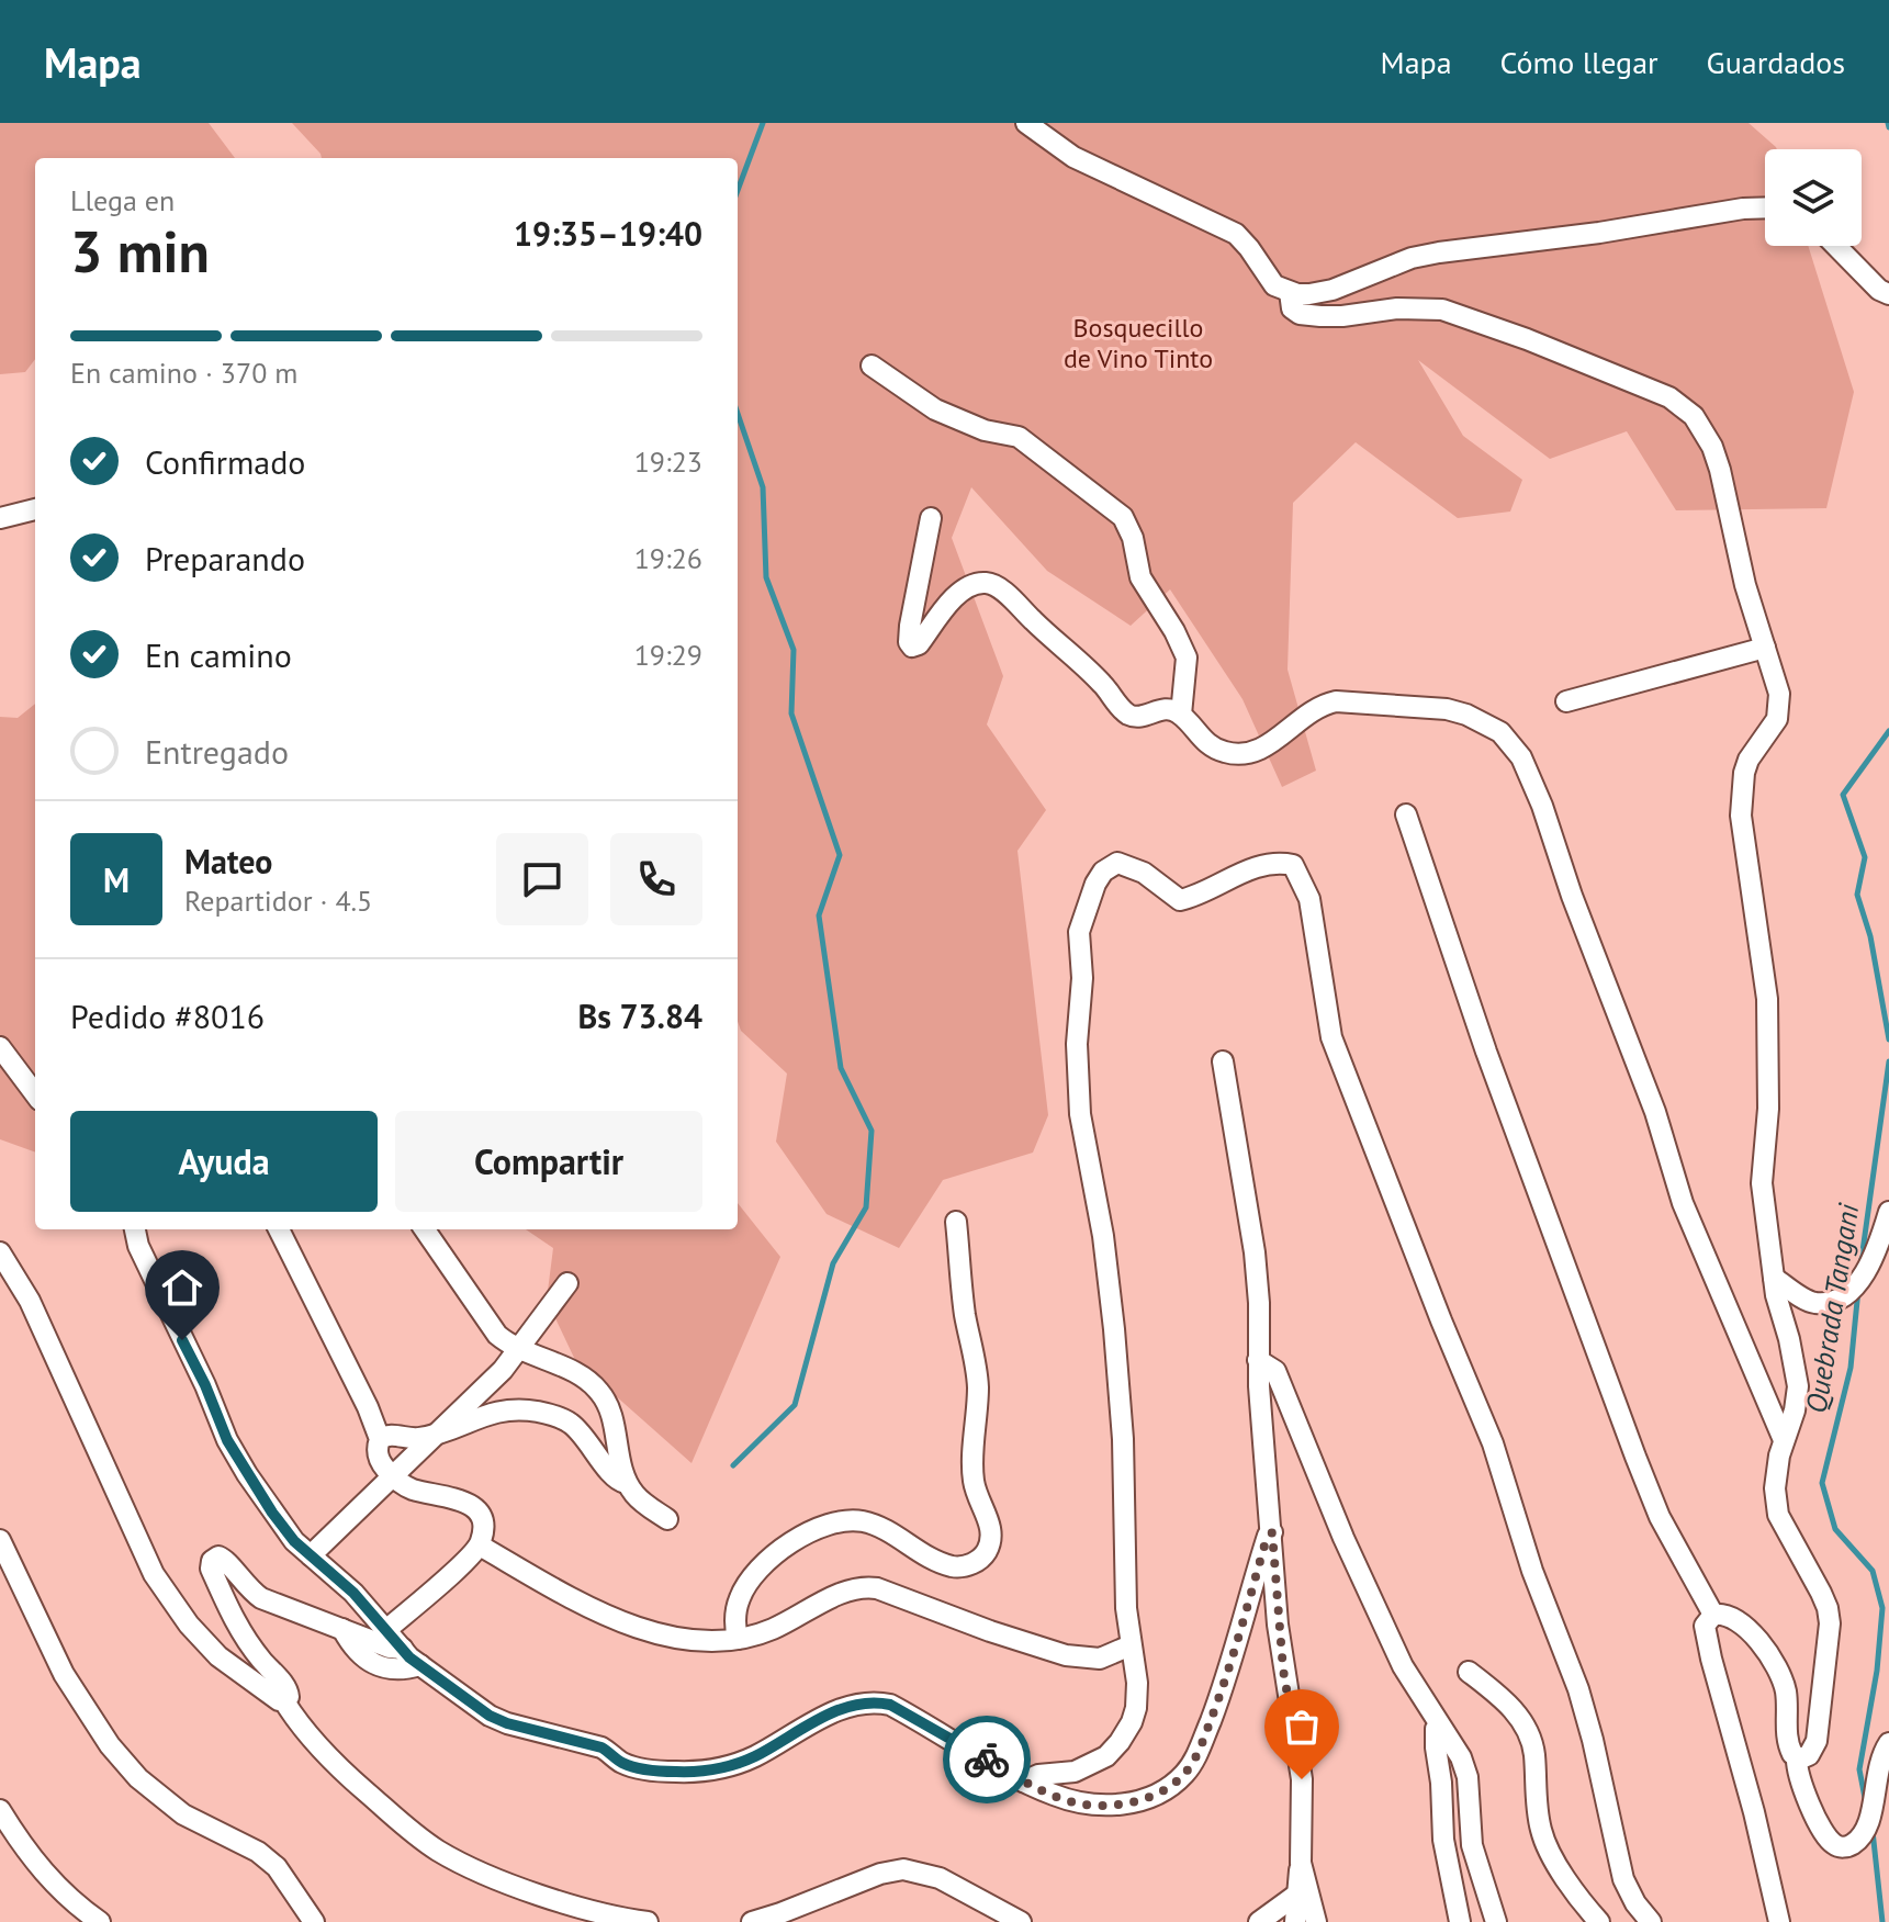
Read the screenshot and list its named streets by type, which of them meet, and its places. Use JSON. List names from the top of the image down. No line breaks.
{"water":["Quebrada Tangani"],"parks":["Bosquecillo de Vino Tinto"],"page":{"header":"Mapa","nav":["Mapa","Cómo llegar","Guardados"],"heading":["3 min","Llega en","19:35–19:40"],"panel":["Mateo","Repartidor · 4.5","Pedido #8016","Bs 73.84"],"bar":"En camino · 370 m","list":[["Confirmado","19:23"],["Preparando","19:26"],["En camino","19:29"],"Entregado"],"round":"M","buttons":["Ayuda","Compartir"]}}
